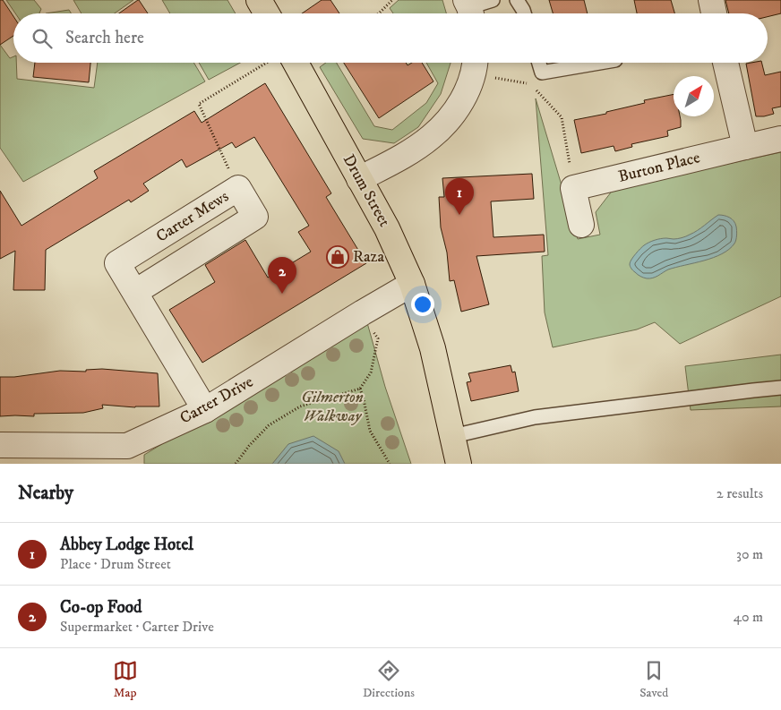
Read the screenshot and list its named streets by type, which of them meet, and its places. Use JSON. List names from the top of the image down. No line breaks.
{"streets":{"main road":["Drum Street"],"street":["Burton Place","Carter Mews","Carter Drive"]},"crossings":[["Drum Street","Carter Drive"],["Carter Mews","Carter Drive"]],"parks":["Gilmerton Walkway"],"places":{"shop":["Raza"]},"north":"top right","page":{"search":"Search here","pins":["1","2"],"heading":["Nearby","2 results"],"list":[{"mark":"1","name":"Abbey Lodge Hotel","note":"Place · Drum Street","value":"30 m"},{"mark":"2","name":"Co-op Food","note":"Supermarket · Carter Drive","value":"40 m"}],"nav":["Map","Directions","Saved"]}}
